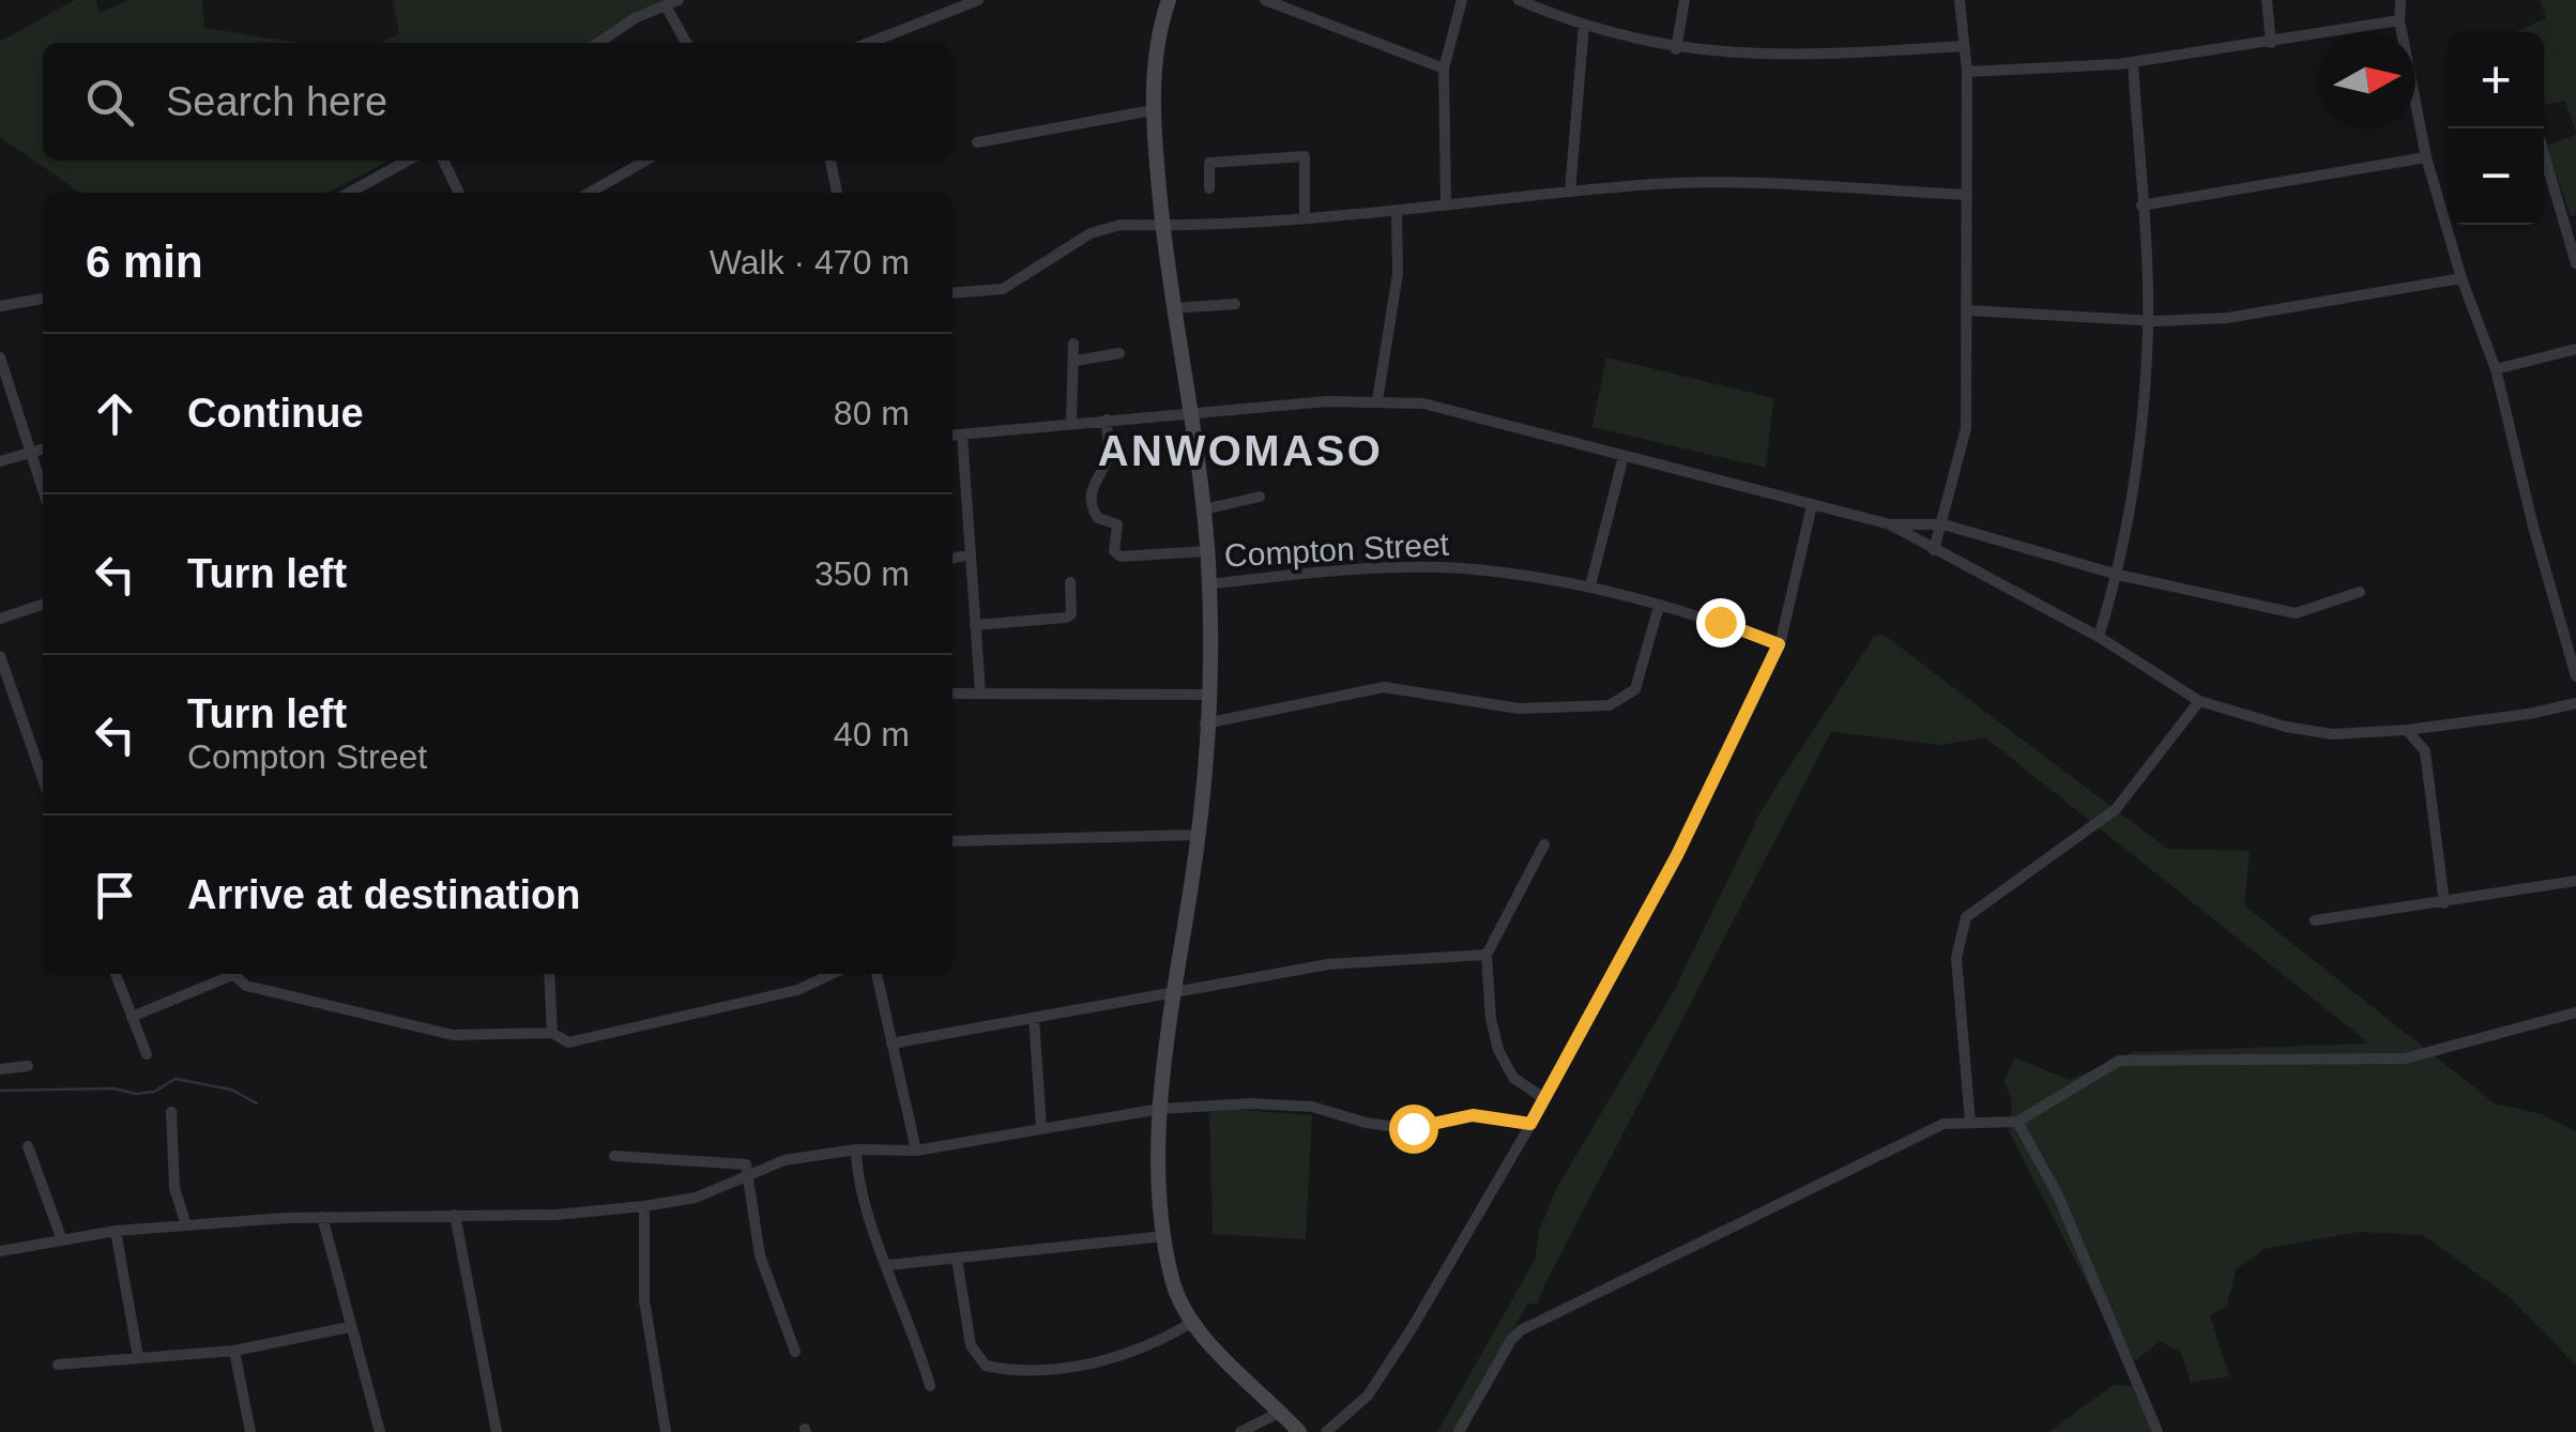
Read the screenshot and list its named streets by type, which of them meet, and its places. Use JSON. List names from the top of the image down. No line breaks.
{"streets":{"street":["Compton Street"]},"districts":["ANWOMASO"],"north":"right","page":{"map_buttons":["+","−"],"search":"Search here","heading":["6 min","Walk · 470 m"],"list":[["Continue","80 m"],["Turn left","350 m"],["Turn left","Compton Street","40 m"],"Arrive at destination"]}}
